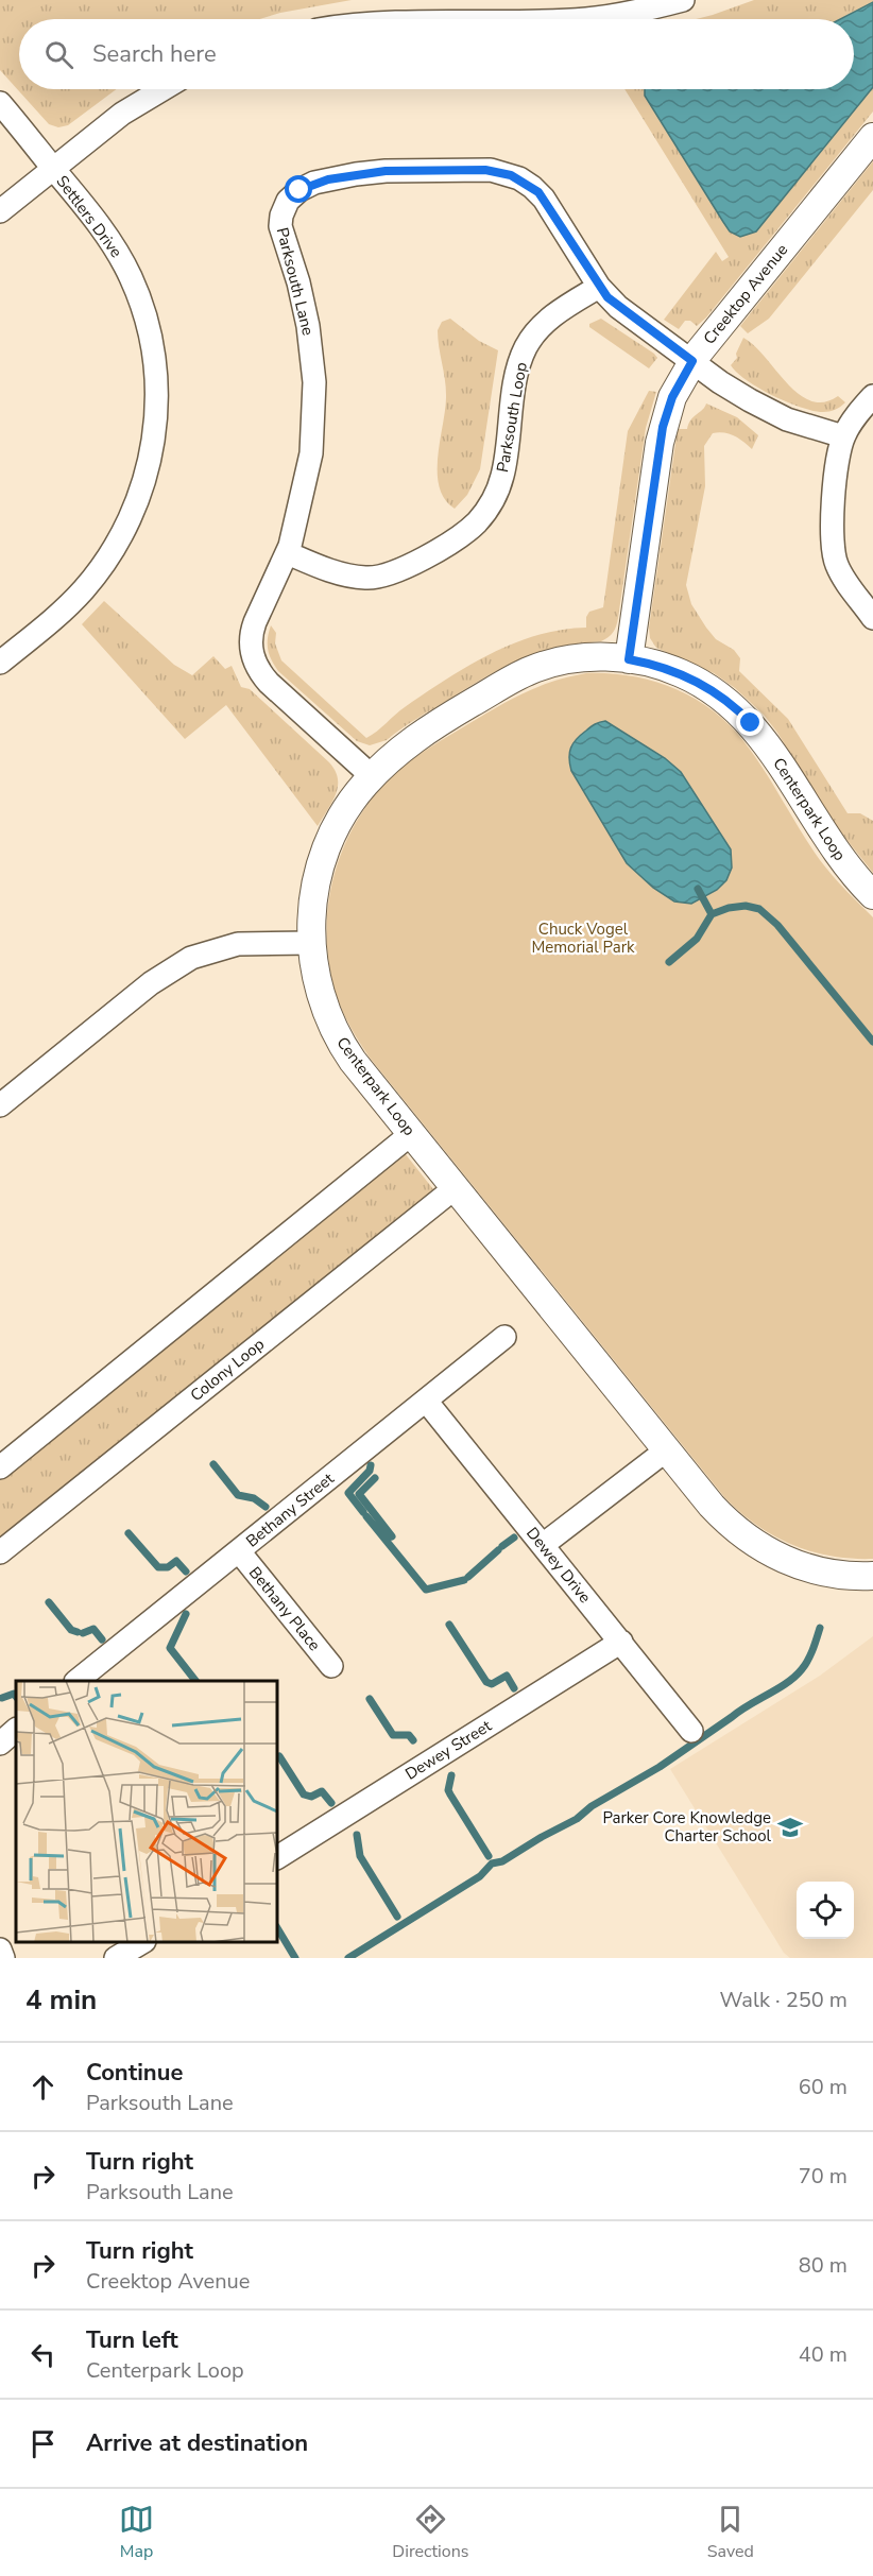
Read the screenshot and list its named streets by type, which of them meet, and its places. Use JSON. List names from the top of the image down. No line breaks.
{"streets":{"street":["Settlers Drive","Parksouth Lane","Creektop Avenue","Parksouth Loop","Centerpark Loop","Colony Loop","Bethany Street","Dewey Drive","Bethany Place","Dewey Street"]},"crossings":[["Parksouth Lane","Creektop Avenue"],["Parksouth Lane","Parksouth Loop"],["Parksouth Lane","Centerpark Loop"],["Creektop Avenue","Centerpark Loop"],["Centerpark Loop","Colony Loop"],["Bethany Street","Dewey Drive"],["Bethany Street","Bethany Place"],["Dewey Drive","Dewey Street"]],"parks":["Chuck Vogel Memorial Park"],"places":{"school or university":["Parker Core Knowledge Charter School"]},"page":{"search":"Search here","heading":["4 min","Walk · 250 m"],"list":[["Continue","Parksouth Lane","60 m"],["Turn right","Parksouth Lane","70 m"],["Turn right","Creektop Avenue","80 m"],["Turn left","Centerpark Loop","40 m"],"Arrive at destination"],"nav":["Map","Directions","Saved"]}}
